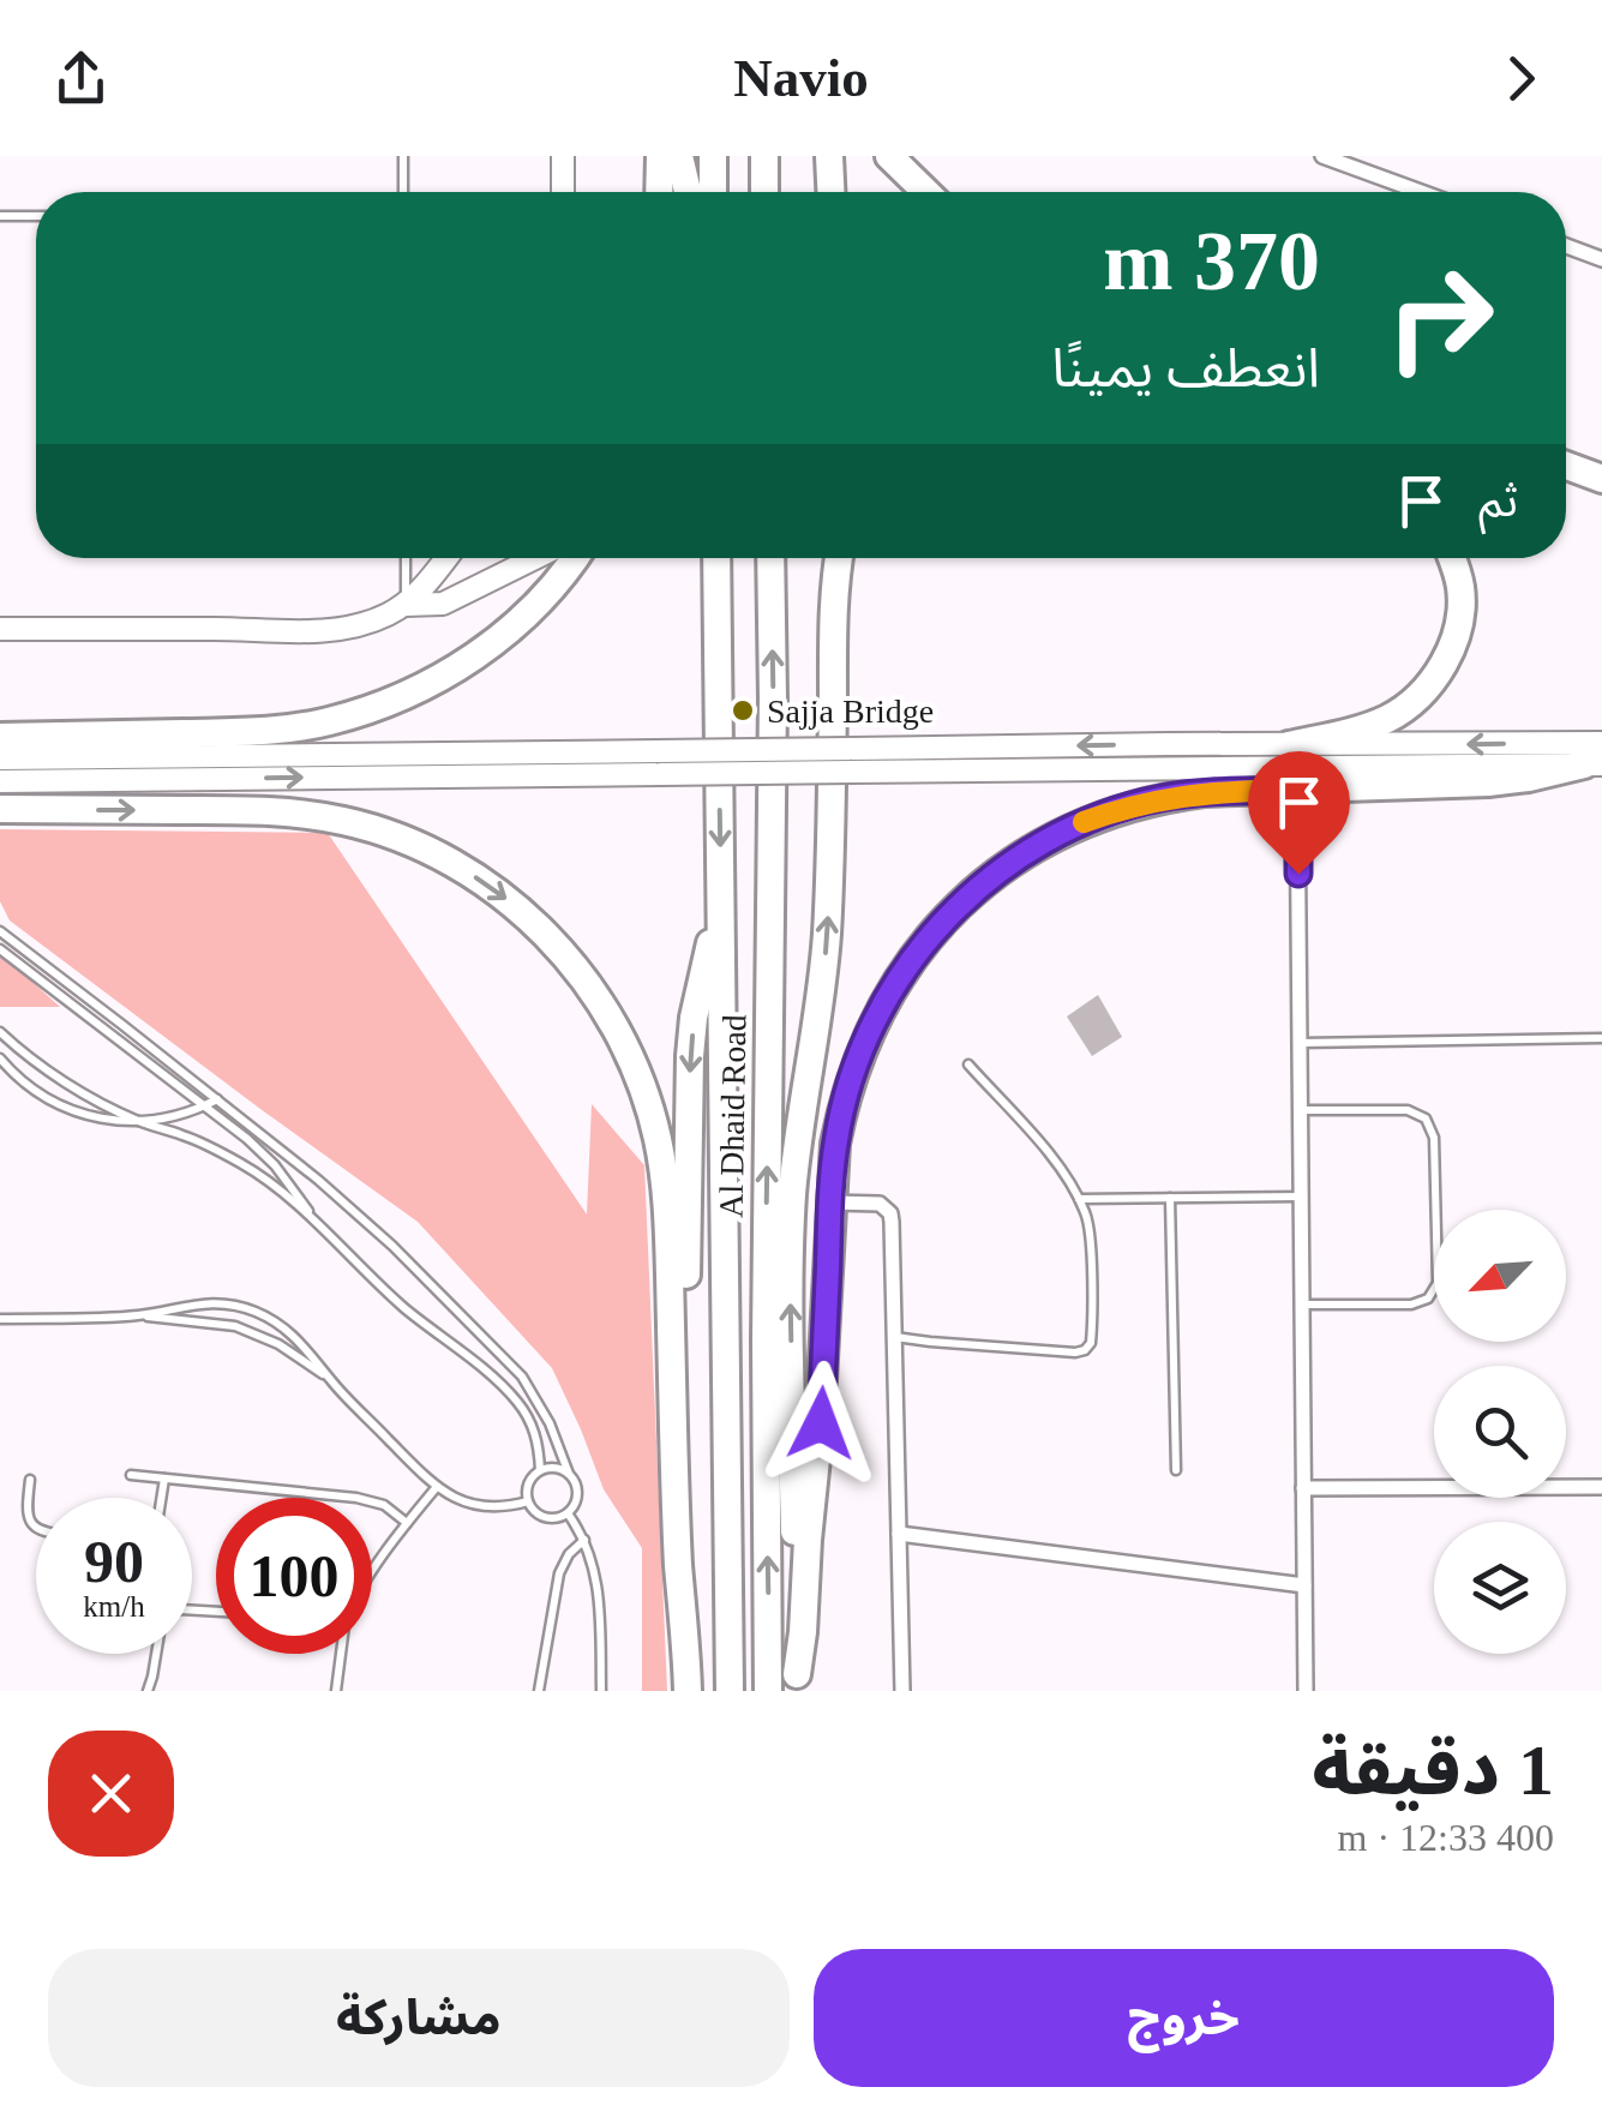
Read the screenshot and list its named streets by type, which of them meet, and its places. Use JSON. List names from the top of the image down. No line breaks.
{"streets":{"highway":["Al Dhaid Road"]},"places":["Sajja Bridge"],"north":"bottom left","page":{"header":"Navio","turn":["370 m","انعطف يمينًا"],"then":"ثم","speed":"90 km/h","limit":"100","heading":["1 دقيقة","400 m · 12:33"],"buttons":["خروج","مشاركة"]}}
